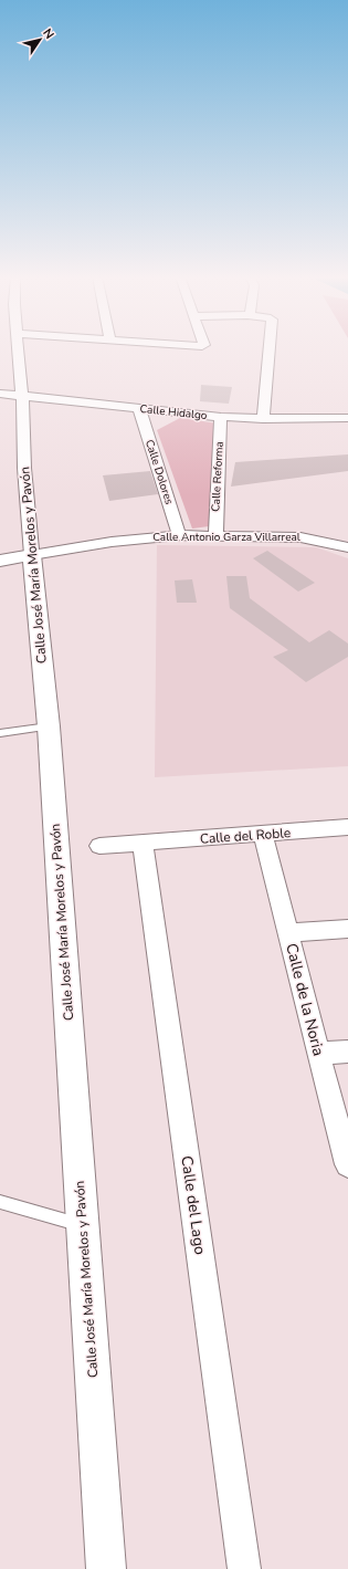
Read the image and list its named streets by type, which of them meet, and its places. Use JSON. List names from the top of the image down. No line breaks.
{"streets":{"street":["Calle Hidalgo","Calle Dolores","Calle Reforma","Calle Antonio Garza Villarreal","Calle José María Morelos y Pavón","Calle del Roble","Calle de la Noria","Calle del Lago"]},"crossings":[["Calle Hidalgo","Calle Dolores"],["Calle Hidalgo","Calle Reforma"],["Calle Hidalgo","Calle José María Morelos y Pavón"],["Calle Dolores","Calle Antonio Garza Villarreal"],["Calle Reforma","Calle Antonio Garza Villarreal"],["Calle Antonio Garza Villarreal","Calle José María Morelos y Pavón"],["Calle del Roble","Calle de la Noria"],["Calle del Roble","Calle del Lago"]],"north":"top right"}
